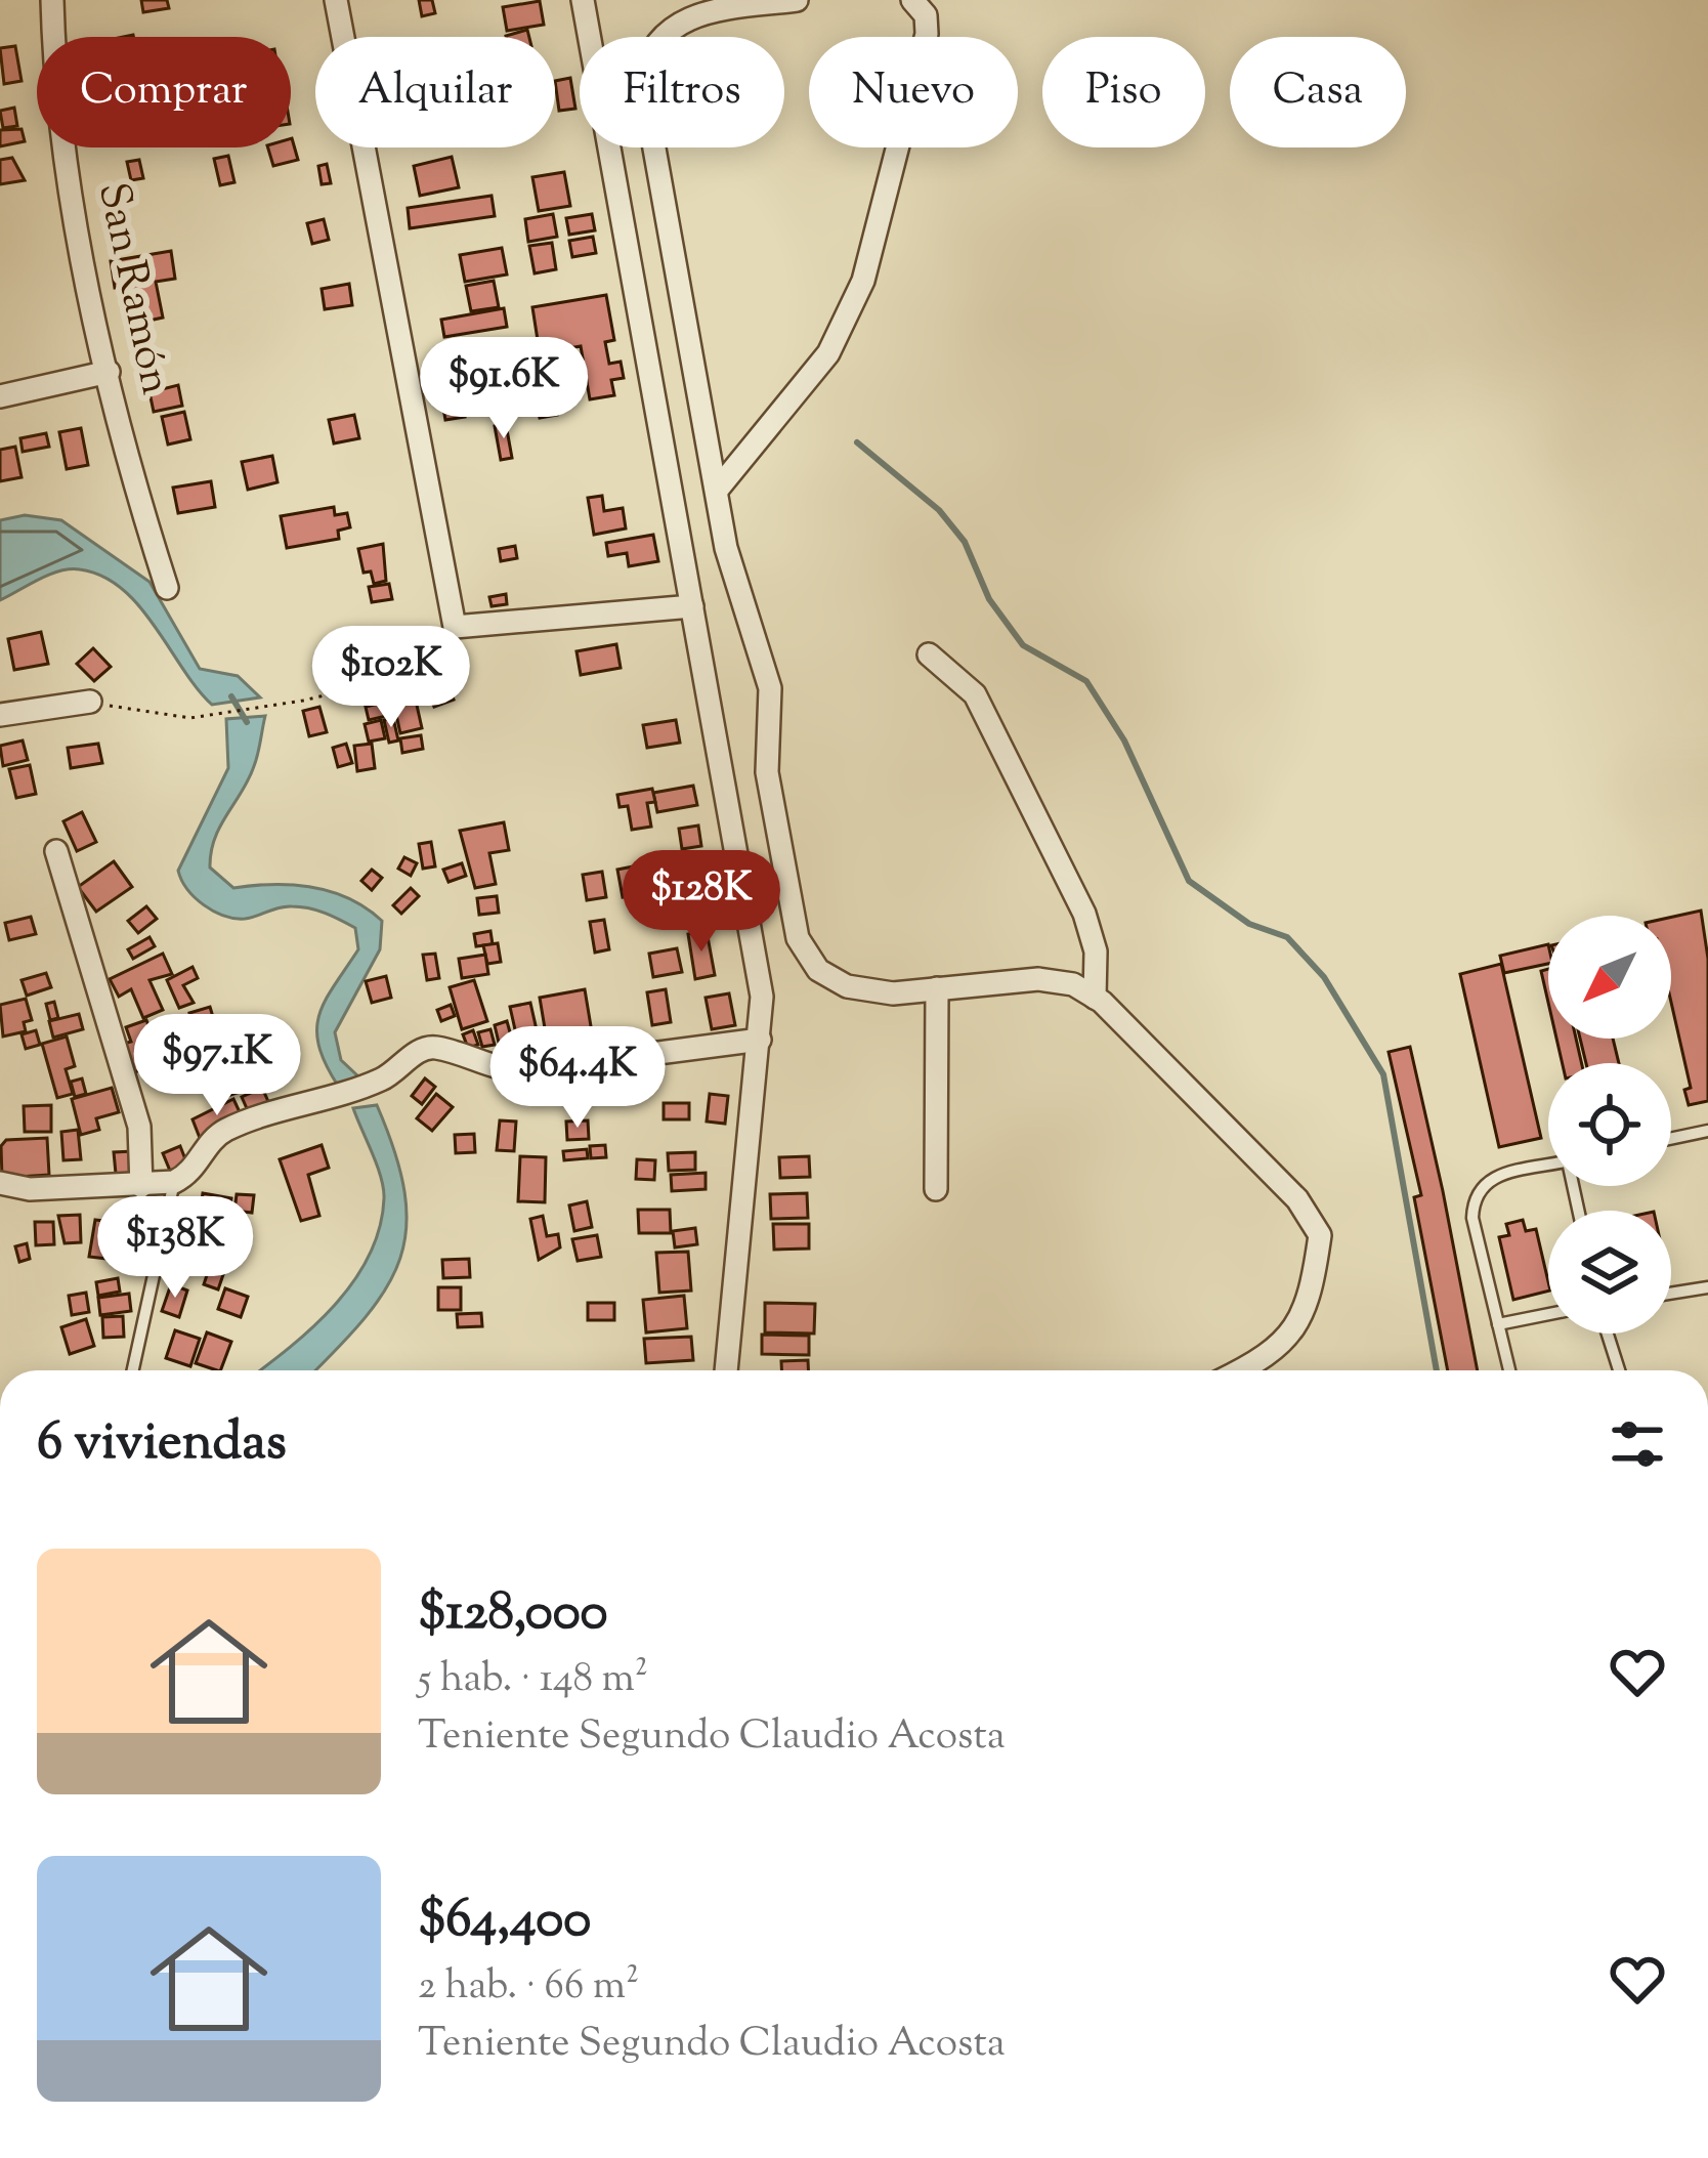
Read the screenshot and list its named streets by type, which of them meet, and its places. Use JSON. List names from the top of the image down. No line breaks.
{"streets":{"street":["San Ramón"]},"north":"bottom left","page":{"chip":["Comprar","Alquilar","Filtros","Nuevo","Piso","Casa"],"price":["$91.6K","$102K","$128K","$97.1K","$64.4K","$138K"],"heading":"6 viviendas","list":[{"name":"$128,000","note":"5 hab. · 148 m² · Teniente Segundo Claudio Acosta"},{"name":"$64,400","note":"2 hab. · 66 m² · Teniente Segundo Claudio Acosta"}]}}
